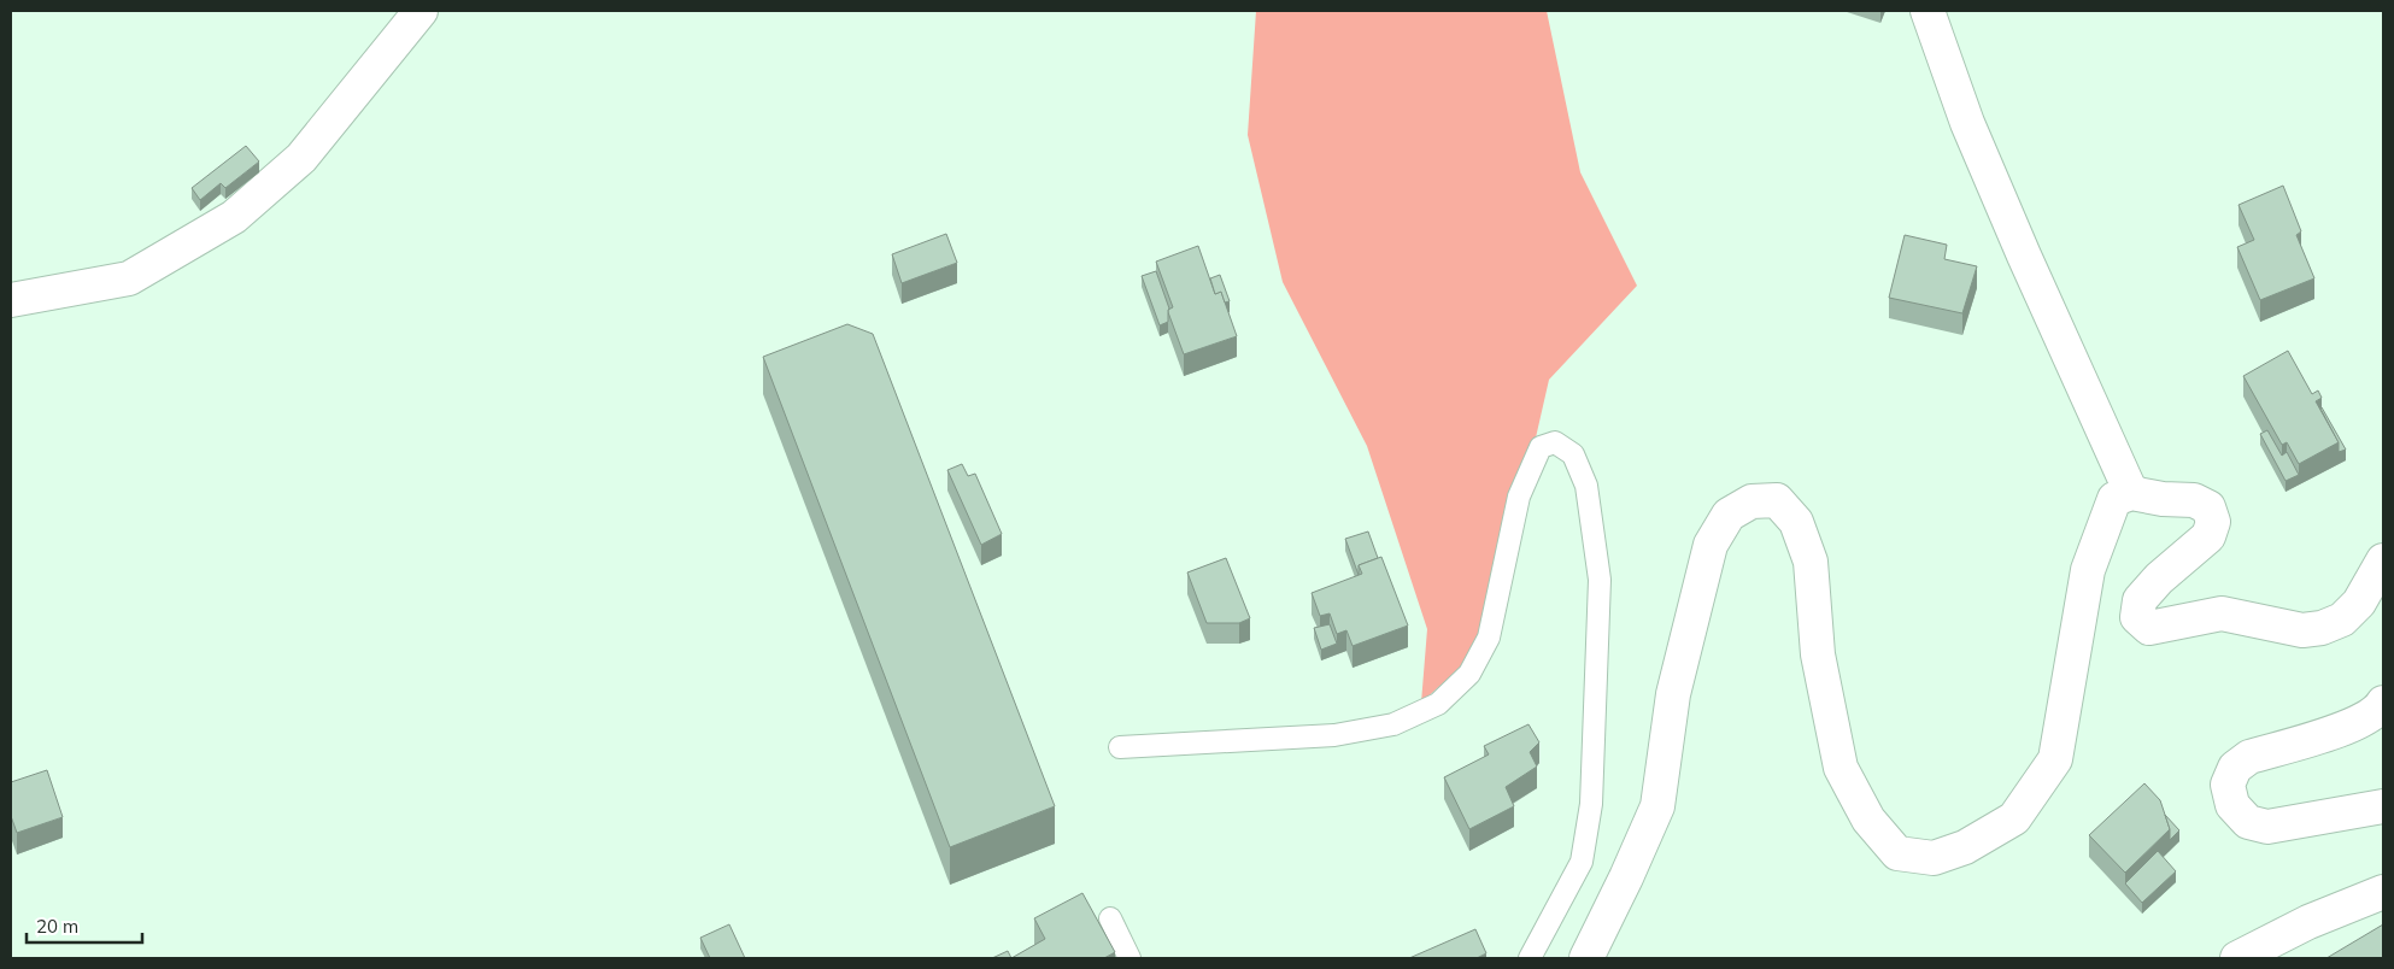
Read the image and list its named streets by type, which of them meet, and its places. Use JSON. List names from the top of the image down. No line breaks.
{"scale_bar":"20 m"}
